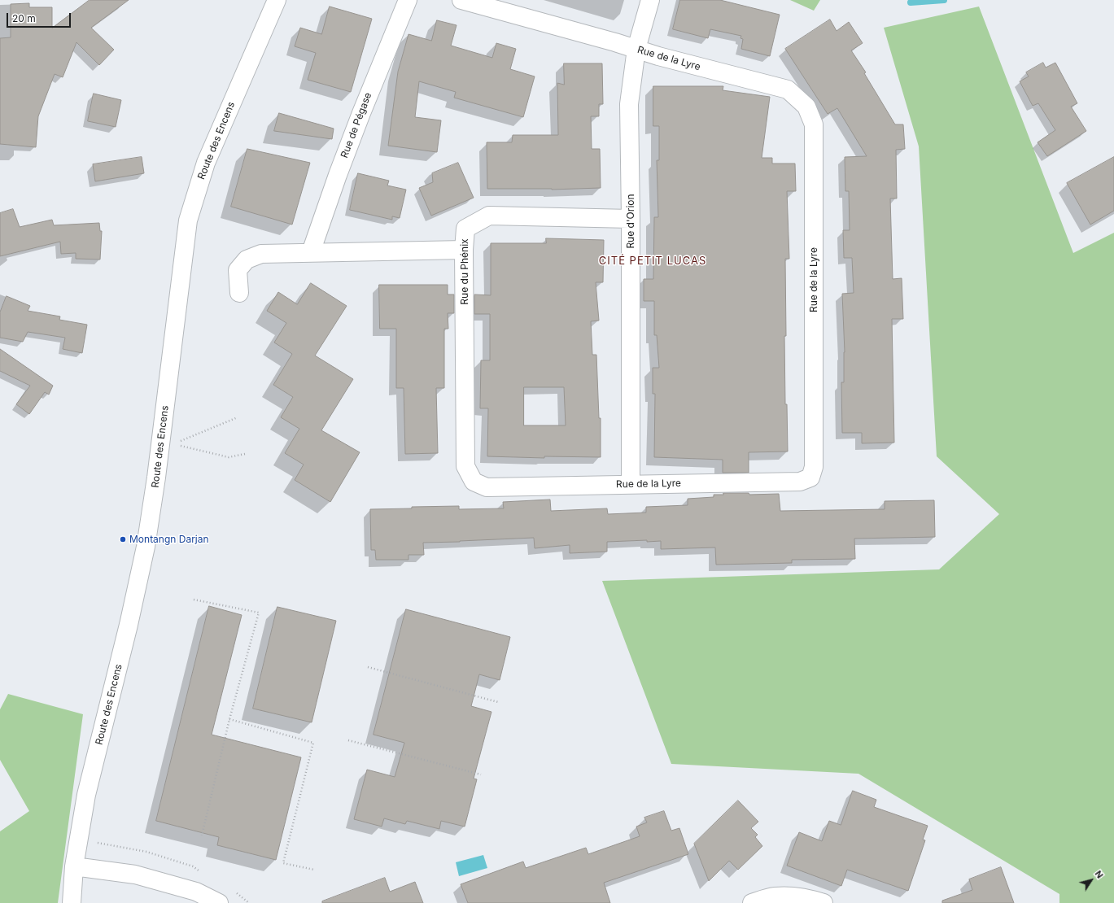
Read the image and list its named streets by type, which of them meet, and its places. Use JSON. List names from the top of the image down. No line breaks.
{"streets":{"street":["Rue de la Lyre","Rue de Pégase","Route des Encens","Rue d'Orion","Rue du Phénix"]},"crossings":[["Rue de la Lyre","Rue d'Orion"],["Rue de la Lyre","Rue du Phénix"],["Rue d'Orion","Rue du Phénix"]],"districts":["CITÉ PETIT LUCAS"],"places":["Montangn Darjan"],"scale_bar":"20 m","north":"top right"}
